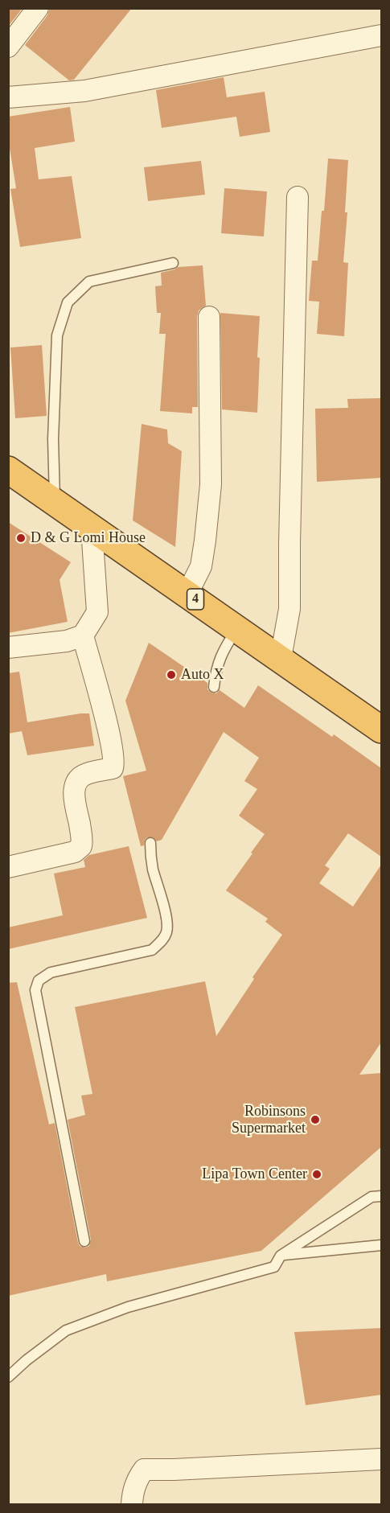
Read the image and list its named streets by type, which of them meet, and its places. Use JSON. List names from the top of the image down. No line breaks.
{"streets":{"highway":["4"]},"places":["D & G Lomi House","Auto X","Robinsons Supermarket","Lipa Town Center"]}
